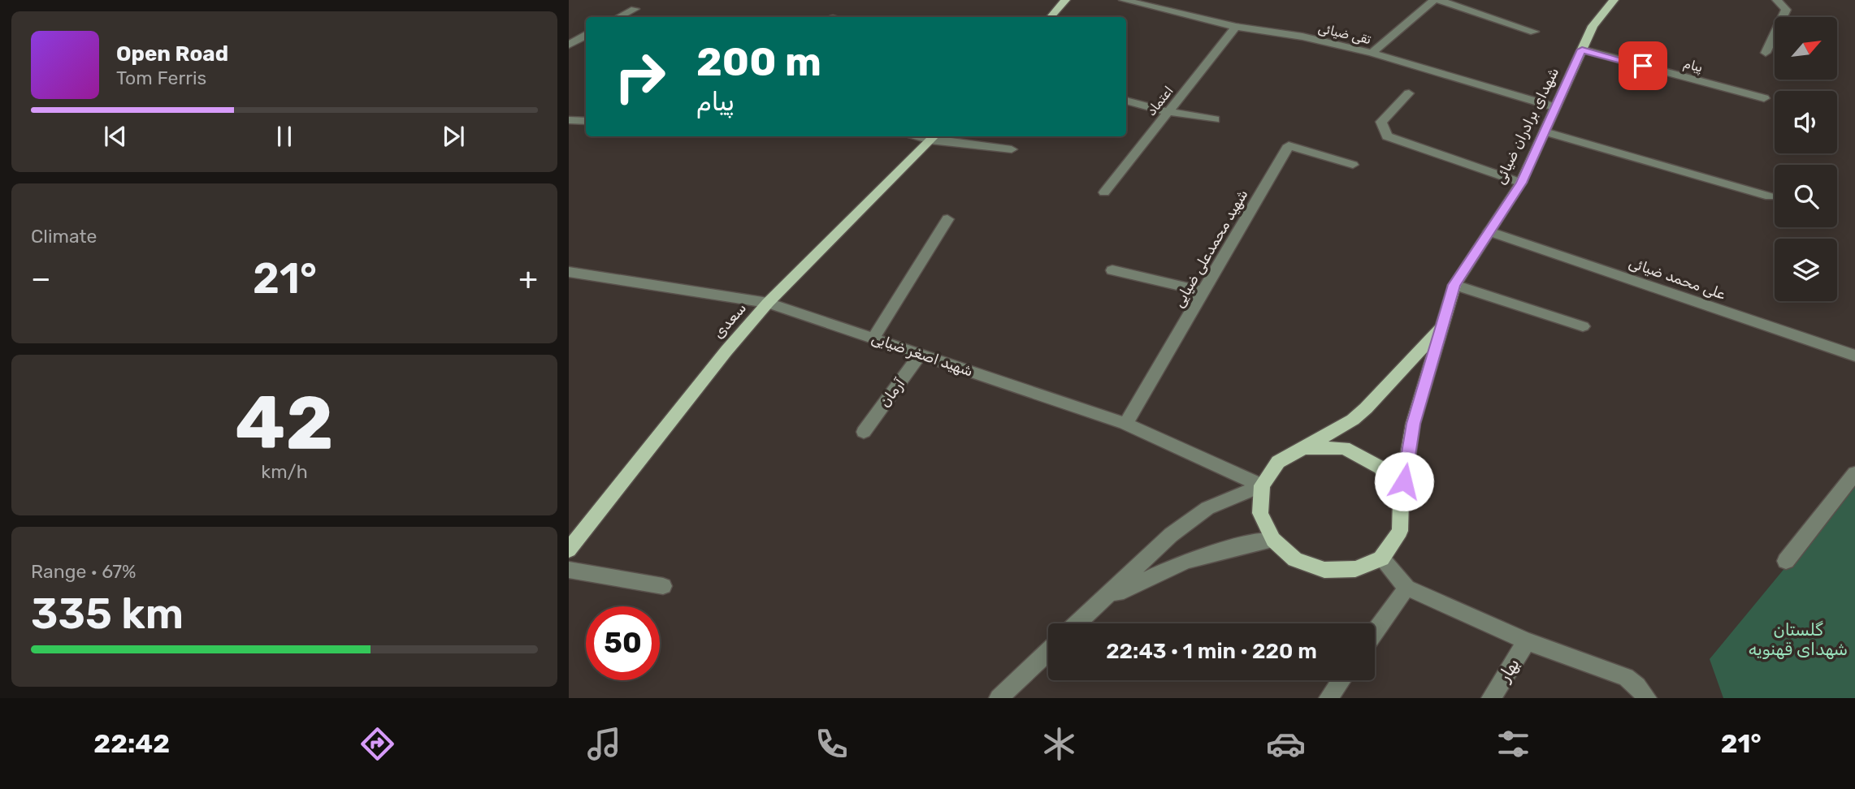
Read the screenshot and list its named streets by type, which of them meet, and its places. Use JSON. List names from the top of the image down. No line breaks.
{"streets":{"main road":["شهدای برادران ضیائی","سعدی"],"street":["تقی ضیائی","پیام","اعتماد","شهید محمدعلی ضیایی","علی محمد ضیائی","شهید اصغر ضیایی","آرمان","بهار"]},"crossings":[["تقی ضیائی","اعتماد"],["تقی ضیائی","شهدای برادران ضیائی"],["پیام","شهدای برادران ضیائی"],["شهدای برادران ضیائی","علی محمد ضیائی"],["شهدای برادران ضیائی","شهید اصغر ضیایی"],["شهید محمدعلی ضیایی","شهید اصغر ضیایی"],["سعدی","شهید اصغر ضیایی"],["شهید اصغر ضیایی","آرمان"]],"parks":["گلستان شهدای قهنویه"],"north":"top right","page":{"turn":["200 m","پیام"],"song":["Open Road","Tom Ferris"],"tile":["Climate",["42","km/h"],["Range · 67%","335 km"]],"heat":["−","21°","+"],"limit":"50","trip":"22:43 · 1 min · 220 m","tabs":["22:42","21°"]}}
